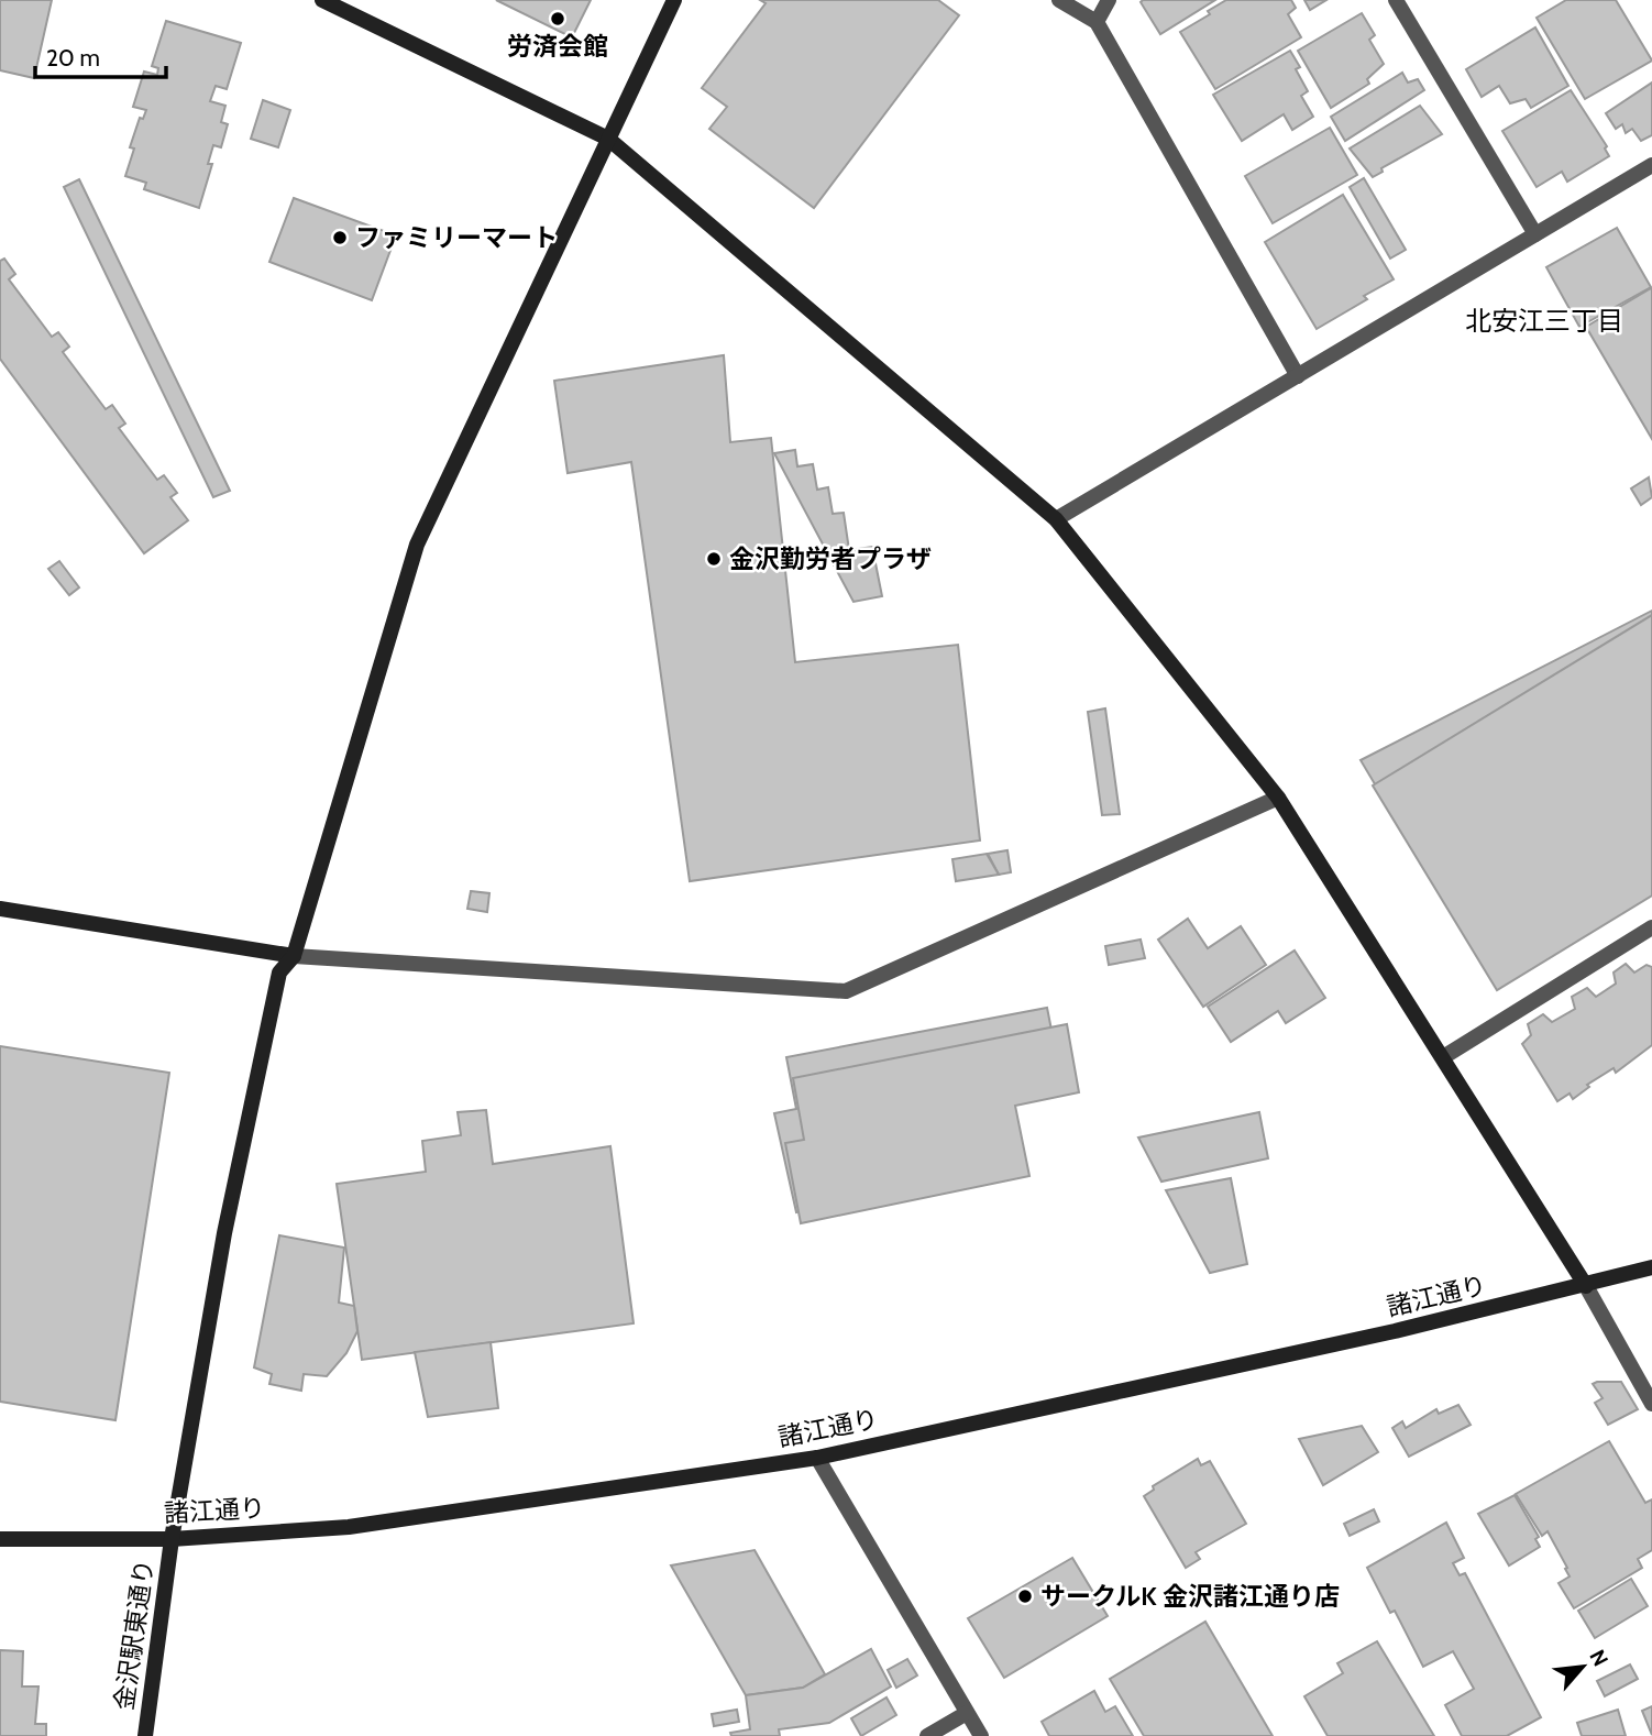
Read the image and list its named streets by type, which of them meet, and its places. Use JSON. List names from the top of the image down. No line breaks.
{"streets":{"street":["諸江通り","金沢駅東通り"]},"crossings":[["諸江通り","金沢駅東通り"]],"districts":["北安江三丁目"],"places":["労済会館","ファミリーマート","金沢勤労者プラザ","サークルK 金沢諸江通り店"],"scale_bar":"20 m","north":"top right"}
